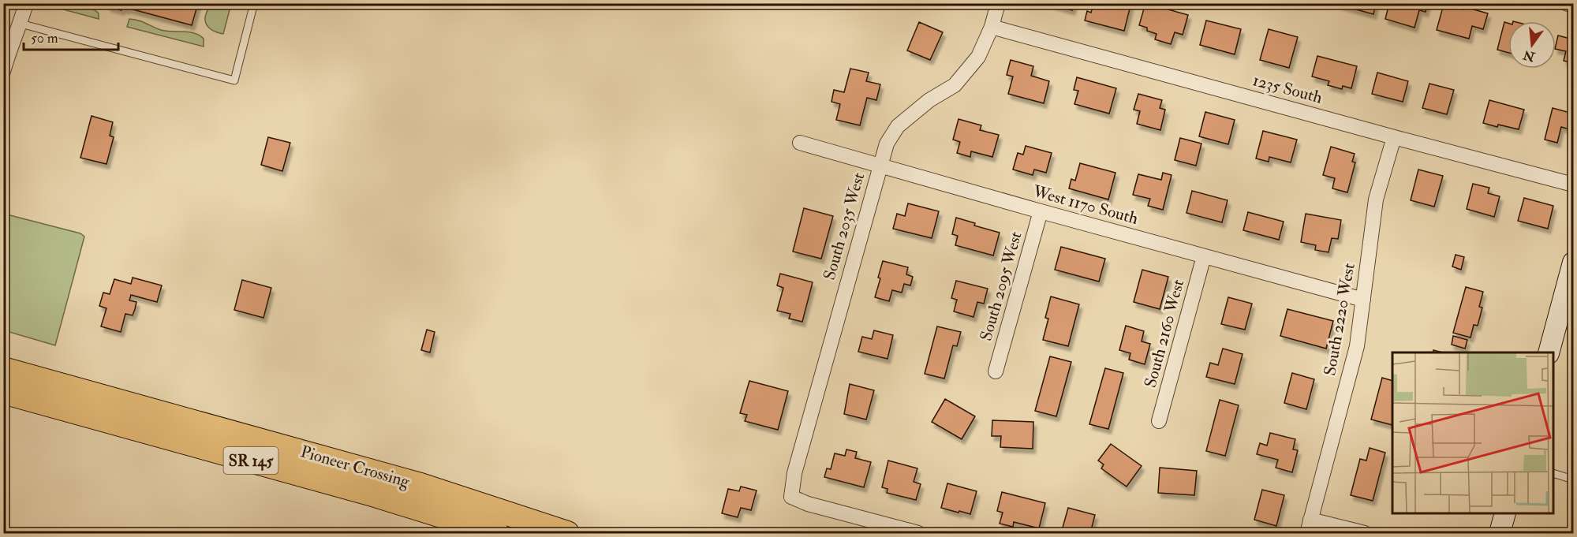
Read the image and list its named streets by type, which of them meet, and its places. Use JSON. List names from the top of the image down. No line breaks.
{"streets":{"highway":["SR 145","Pioneer Crossing"],"street":["1235 South","West 1170 South","South 2035 West","South 2095 West","South 2220 West","South 2160 West"]},"crossings":[["1235 South","South 2035 West"],["1235 South","South 2220 West"],["West 1170 South","South 2035 West"],["West 1170 South","South 2095 West"],["West 1170 South","South 2220 West"],["West 1170 South","South 2160 West"]],"scale_bar":"50 m","north":"bottom"}
